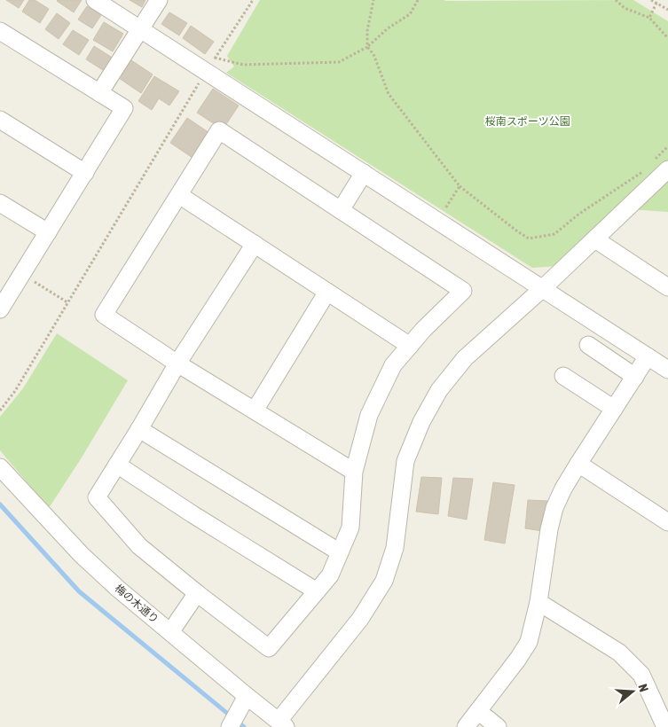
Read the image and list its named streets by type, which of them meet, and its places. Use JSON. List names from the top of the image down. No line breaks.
{"streets":{"street":["梅の木通り"]},"parks":["桜南スポーツ公園"],"north":"right"}
